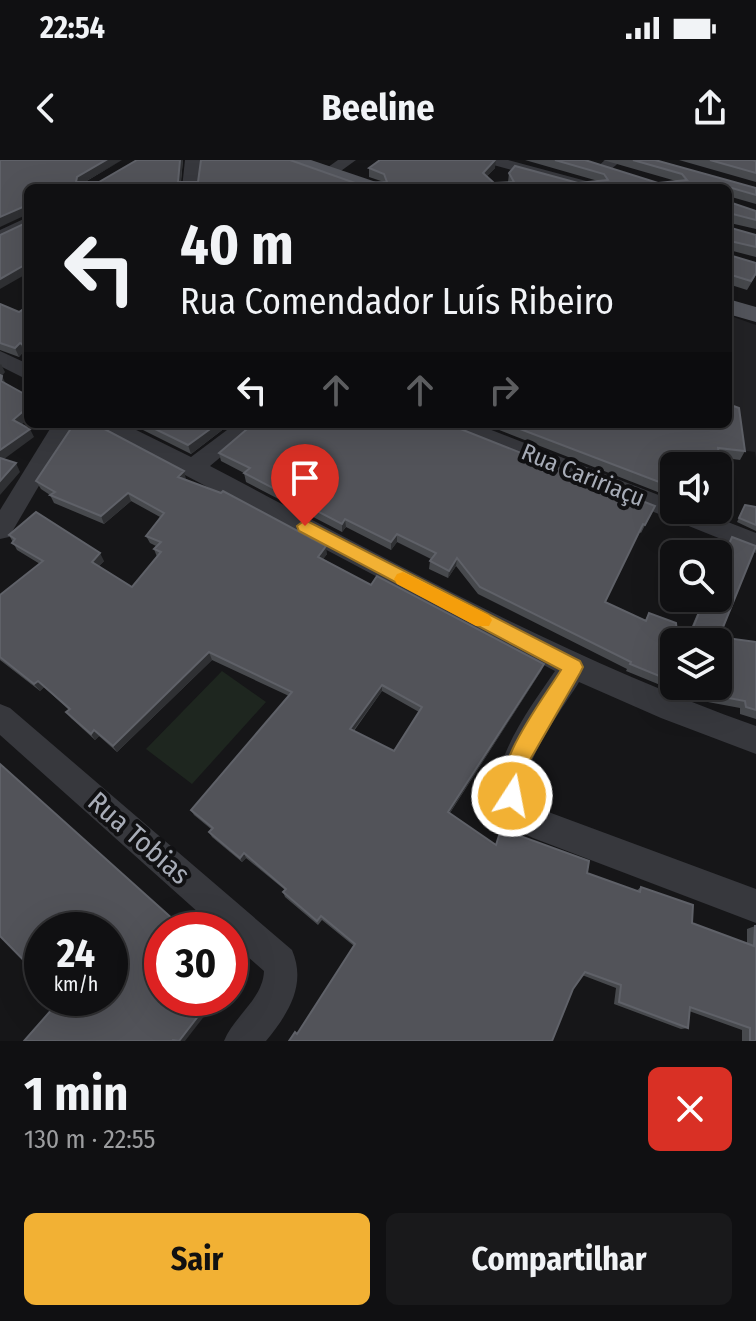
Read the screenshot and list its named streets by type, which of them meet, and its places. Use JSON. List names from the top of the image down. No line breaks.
{"streets":{"street":["Rua Caririaçu","Rua Tobias"]},"page":{"status":"22:54","header":"Beeline","turn":["40 m","Rua Comendador Luís Ribeiro"],"speed":"24 km/h","limit":"30","heading":["1 min","130 m · 22:55"],"buttons":["Sair","Compartilhar"]}}
